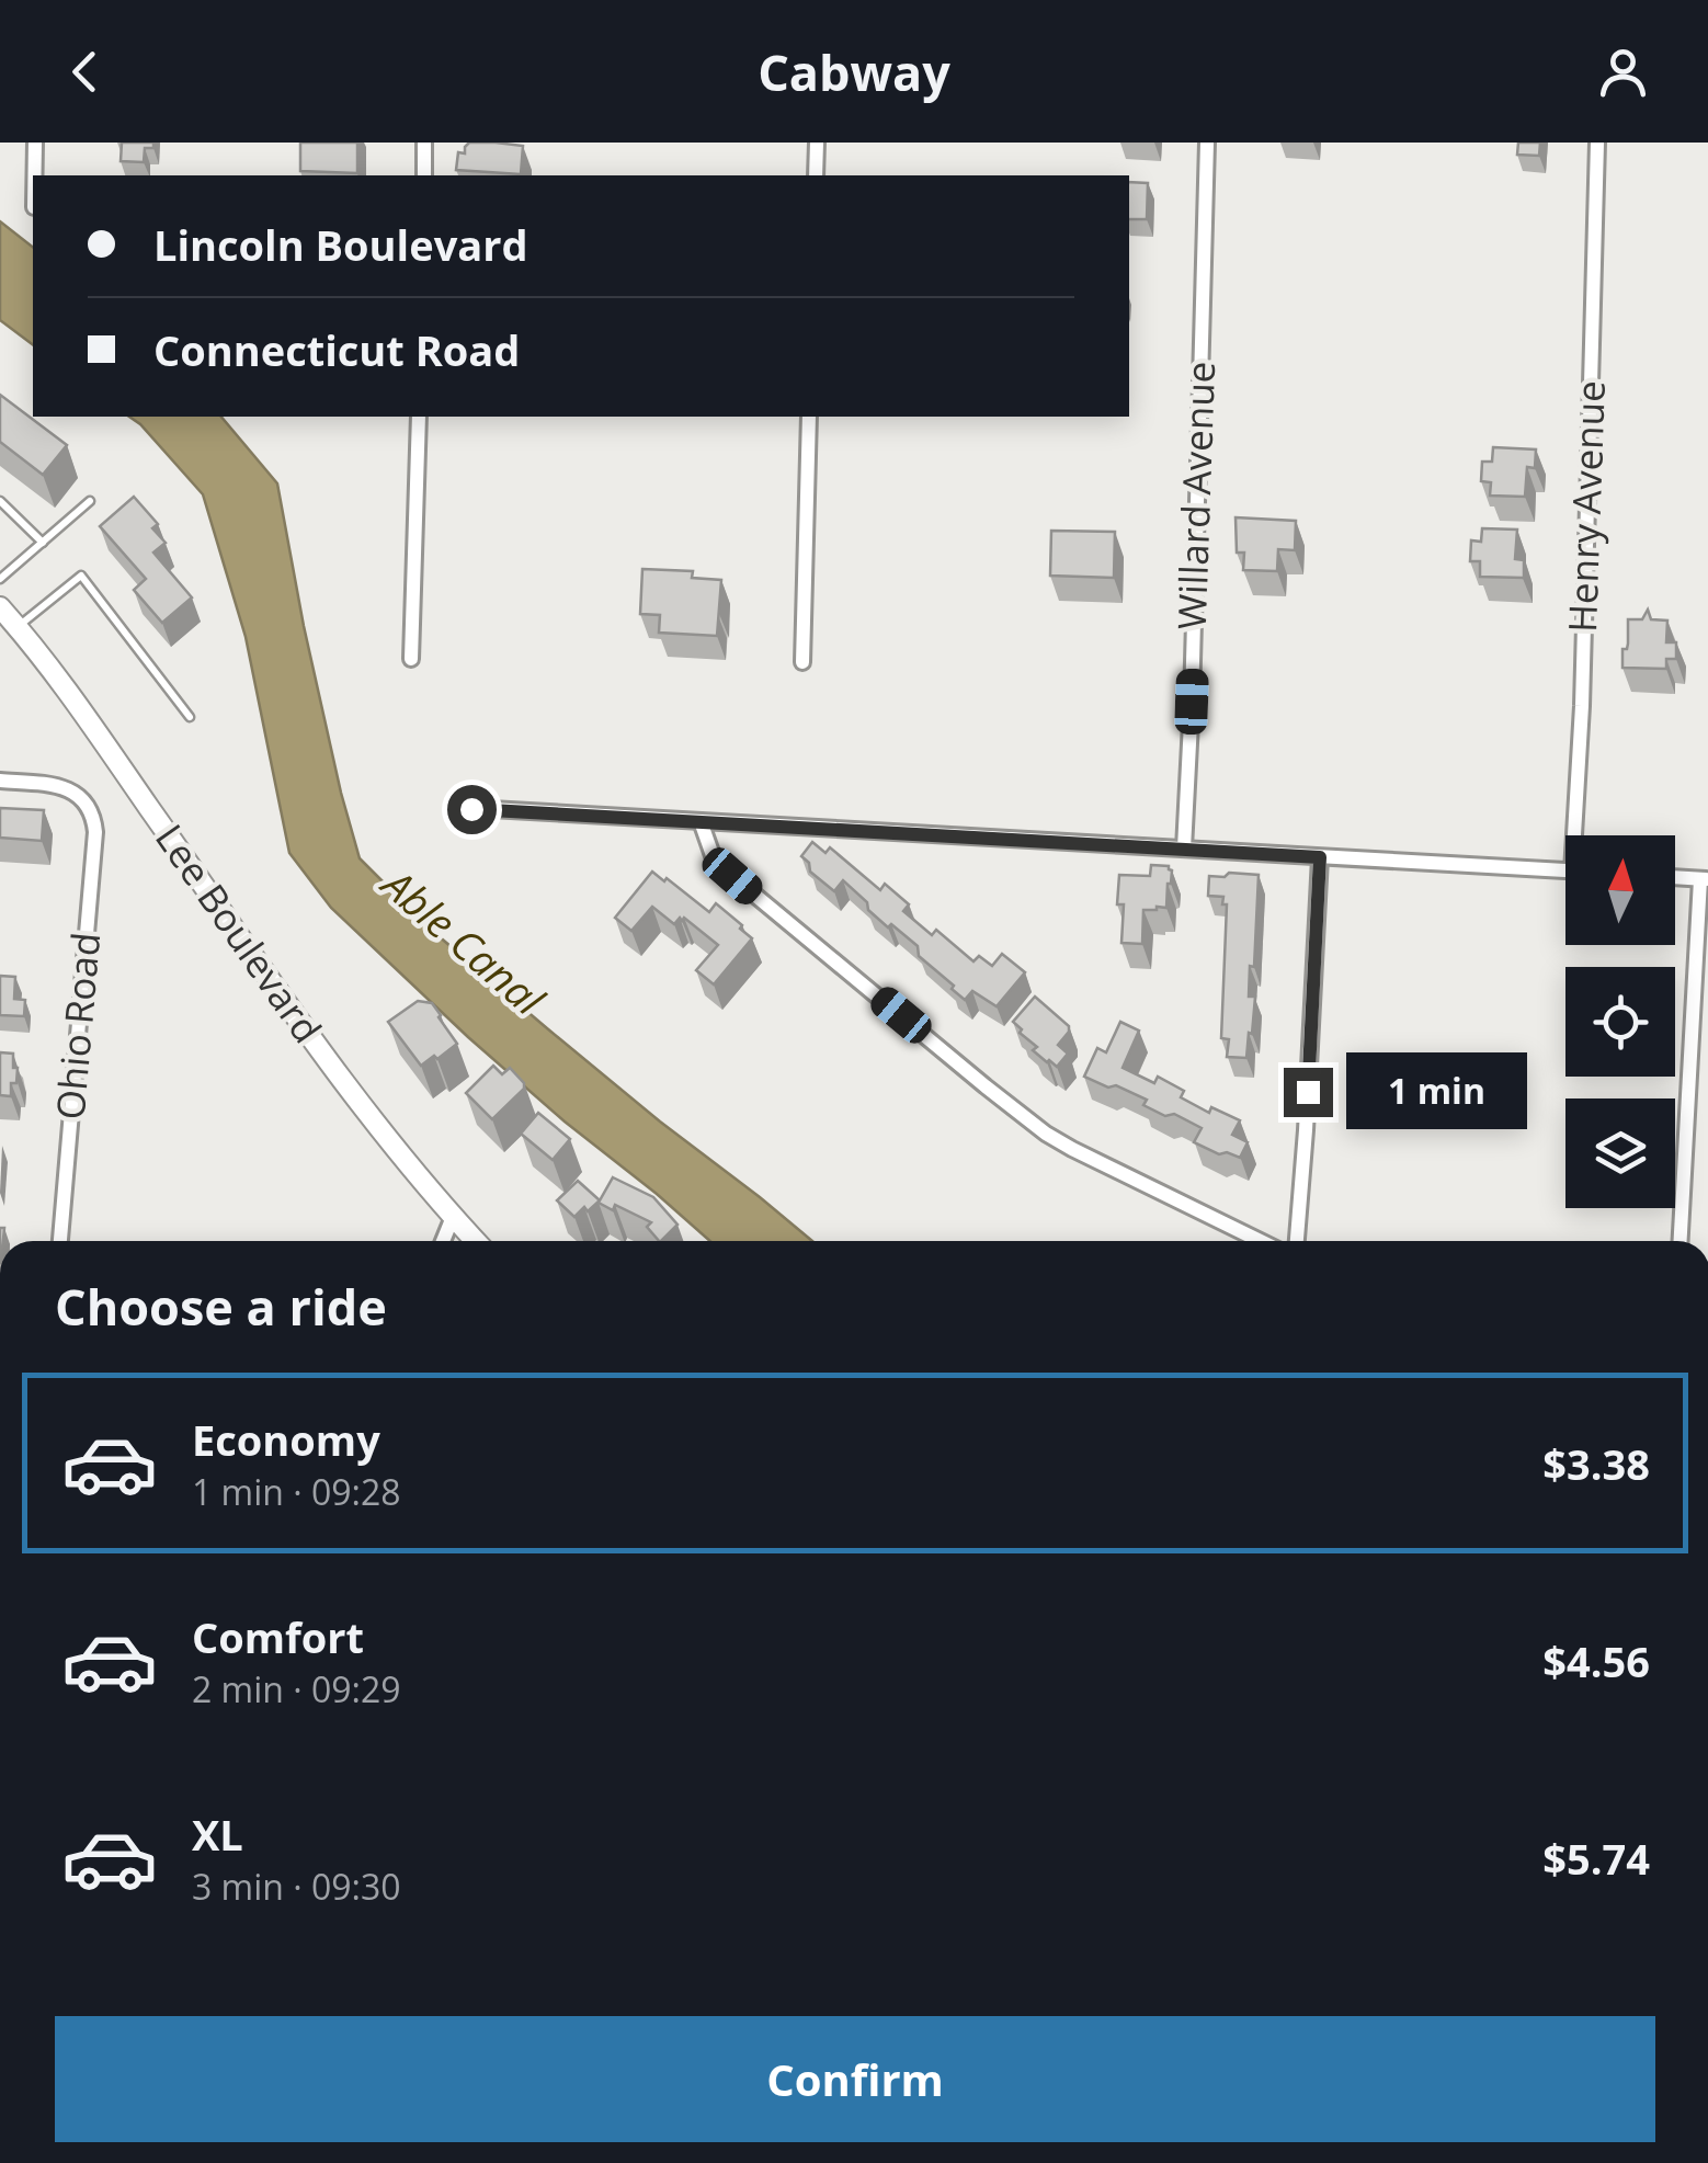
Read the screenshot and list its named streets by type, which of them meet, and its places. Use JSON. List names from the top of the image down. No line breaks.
{"streets":{"main road":["Lee Boulevard"],"street":["Willard Avenue","Henry Avenue","Ohio Road"]},"water":["Able Canal"],"north":"top","page":{"header":"Cabway","banner":["Lincoln Boulevard","Connecticut Road"],"bubble":"1 min","heading":"Choose a ride","list":[{"name":"Economy","note":"1 min · 09:28","value":"$3.38"},{"name":"Comfort","note":"2 min · 09:29","value":"$4.56"},{"name":"XL","note":"3 min · 09:30","value":"$5.74"}],"buttons":"Confirm"}}
